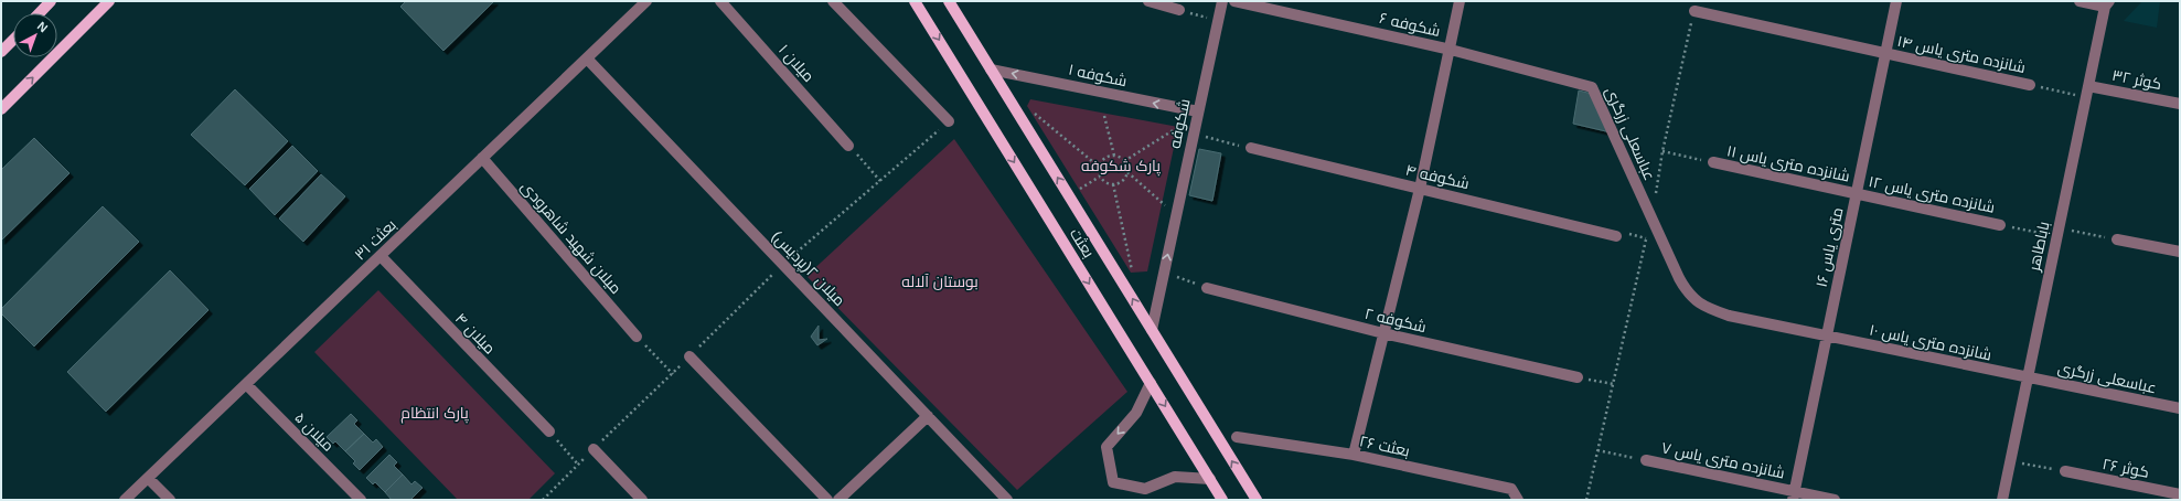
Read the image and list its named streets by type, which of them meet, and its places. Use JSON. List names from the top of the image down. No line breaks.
{"streets":{"main road":["بعثت"],"street":["شکوفه ۶","شانزده متری یاس ۱۴","میلان ۱","شکوفه ۱","کوثر ۳۲","شکوفه","عباسعلی زرگری","شانزده متری یاس ۱۱","شکوفه ۴","شانزده متری یاس ۱۲","میلان شهید شاهرودی","بعثت ۳۱","باباطاهر","۱۶ متری یاس","میلان ۲(پردیس)","شکوفه ۲","میلان ۴","شانزده متری یاس ۱۰","میلان ۵","بعثت ۲۶","شانزده متری یاس ۷","کوثر ۲۶"]},"crossings":[["شکوفه ۶","عباسعلی زرگری"],["شانزده متری یاس ۱۴","۱۶ متری یاس"],["شکوفه ۱","شکوفه"],["شکوفه ۱","بعثت"],["کوثر ۳۲","باباطاهر"],["شکوفه","بعثت"],["عباسعلی زرگری","باباطاهر"],["عباسعلی زرگری","شانزده متری یاس ۱۰"],["شانزده متری یاس ۱۱","شانزده متری یاس ۱۲"],["شانزده متری یاس ۱۱","۱۶ متری یاس"],["شانزده متری یاس ۱۲","۱۶ متری یاس"],["میلان شهید شاهرودی","بعثت ۳۱"],["بعثت ۳۱","میلان ۲(پردیس)"],["بعثت ۳۱","میلان ۴"],["بعثت ۳۱","میلان ۵"],["باباطاهر","شانزده متری یاس ۱۰"],["۱۶ متری یاس","شانزده متری یاس ۱۰"],["۱۶ متری یاس","شانزده متری یاس ۷"]],"one_way":["شکوفه ۱"],"parks":["پارک شکوفه","بوستان آلاله","پارک انتظام"],"north":"top right"}
